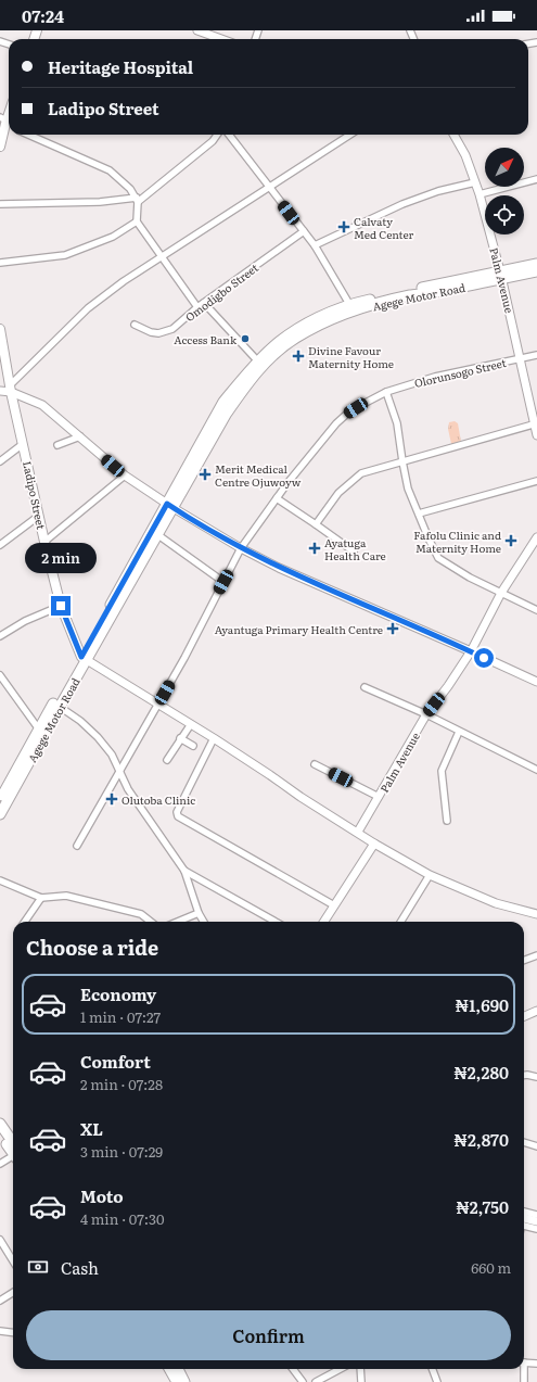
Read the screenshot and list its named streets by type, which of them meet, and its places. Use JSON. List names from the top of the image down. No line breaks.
{"streets":{"highway":["Agege Motor Road"],"main road":["Ladipo Street"],"street":["Palm Avenue","Omodigbo Street","Olorunsogo Street"]},"crossings":[["Palm Avenue","Agege Motor Road"],["Palm Avenue","Olorunsogo Street"],["Agege Motor Road","Ladipo Street"]],"places":{"health":["Calvaty Med Center","Divine Favour Maternity Home","Merit Medical Centre Ojuwoyw","Fafolu Clinic and Maternity Home","Ayatuga Health Care","Ayantuga Primary Health Centre","Olutoba Clinic"],"other":["Access Bank"]},"north":"top right","page":{"status":"07:24","banner":["Heritage Hospital","Ladipo Street"],"bubble":"2 min","heading":"Choose a ride","list":[{"name":"Economy","note":"1 min · 07:27","value":"₦1,690"},{"name":"Comfort","note":"2 min · 07:28","value":"₦2,280"},{"name":"XL","note":"3 min · 07:29","value":"₦2,870"},{"name":"Moto","note":"4 min · 07:30","value":"₦2,750"}],"pay":["Cash","660 m"],"buttons":"Confirm"}}
